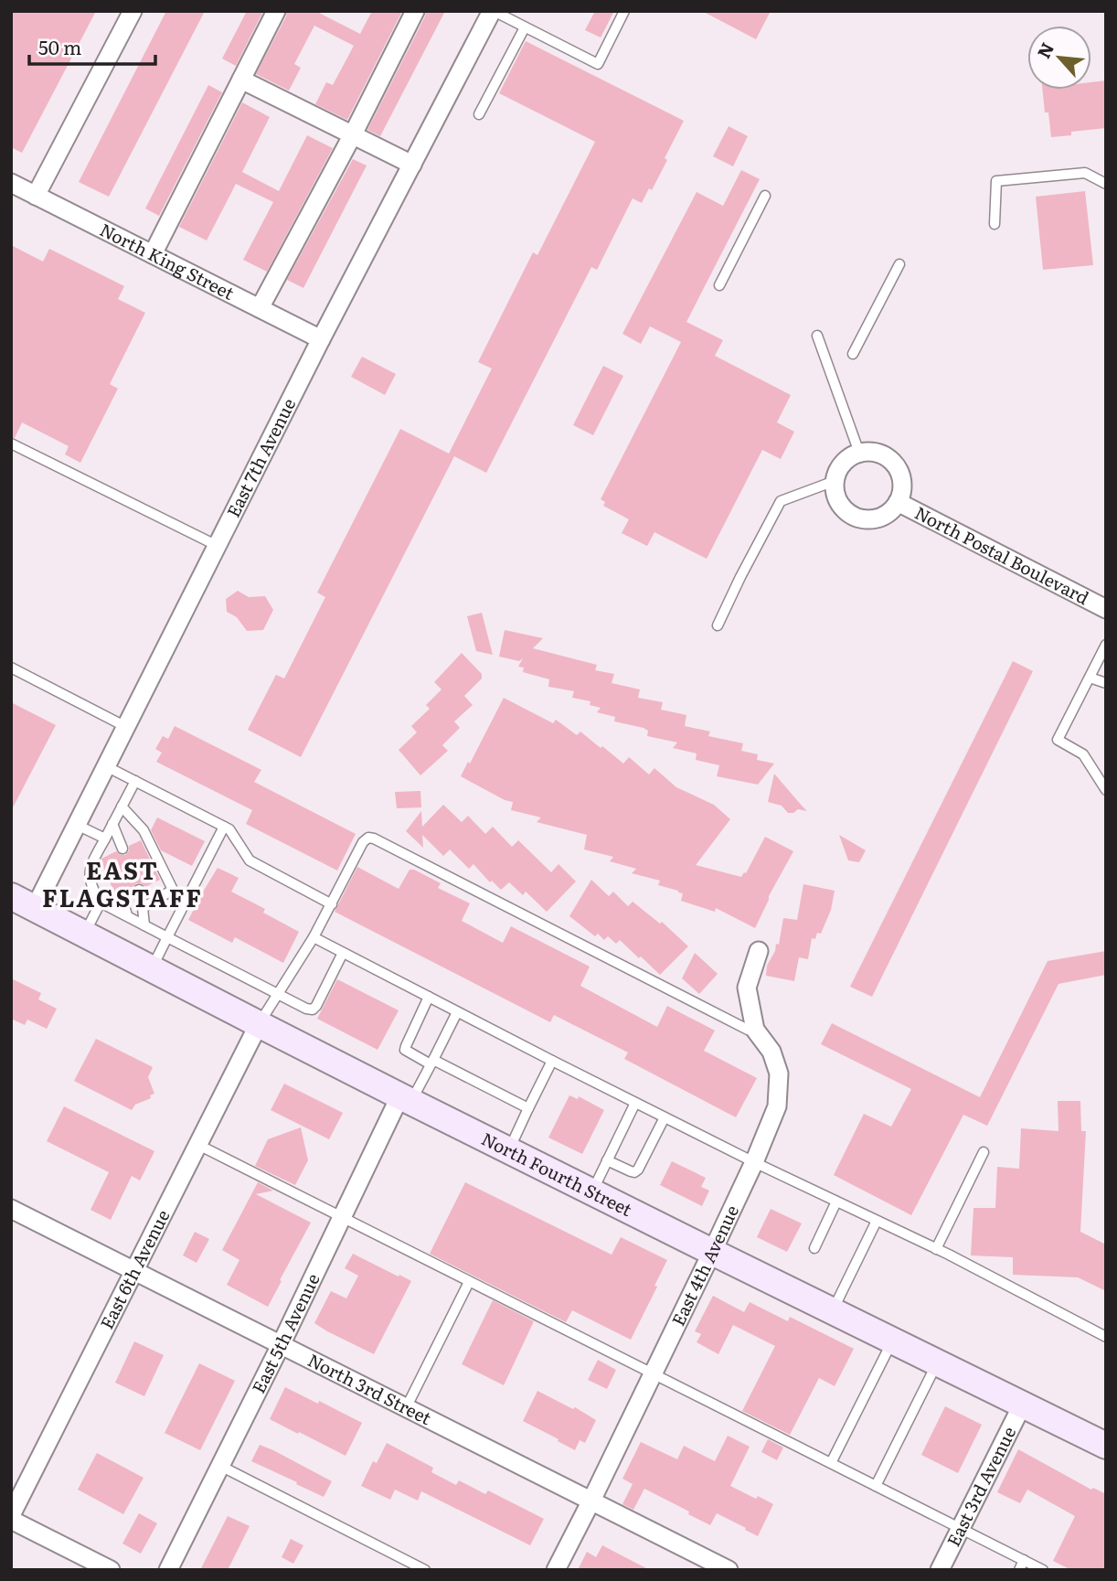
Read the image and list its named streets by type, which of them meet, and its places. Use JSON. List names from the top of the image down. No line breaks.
{"streets":{"main road":["North Fourth Street"],"street":["North King Street","East 7th Avenue","North Postal Boulevard","East 4th Avenue","East 6th Avenue","East 5th Avenue","North 3rd Street","East 3rd Avenue"]},"crossings":[["North King Street","East 7th Avenue"],["East 7th Avenue","North Fourth Street"],["North Fourth Street","East 4th Avenue"],["North Fourth Street","East 6th Avenue"],["North Fourth Street","East 5th Avenue"],["North Fourth Street","East 3rd Avenue"],["East 4th Avenue","North 3rd Street"],["East 6th Avenue","North 3rd Street"],["East 5th Avenue","North 3rd Street"]],"districts":["EAST FLAGSTAFF"],"scale_bar":"50 m","north":"top left"}
